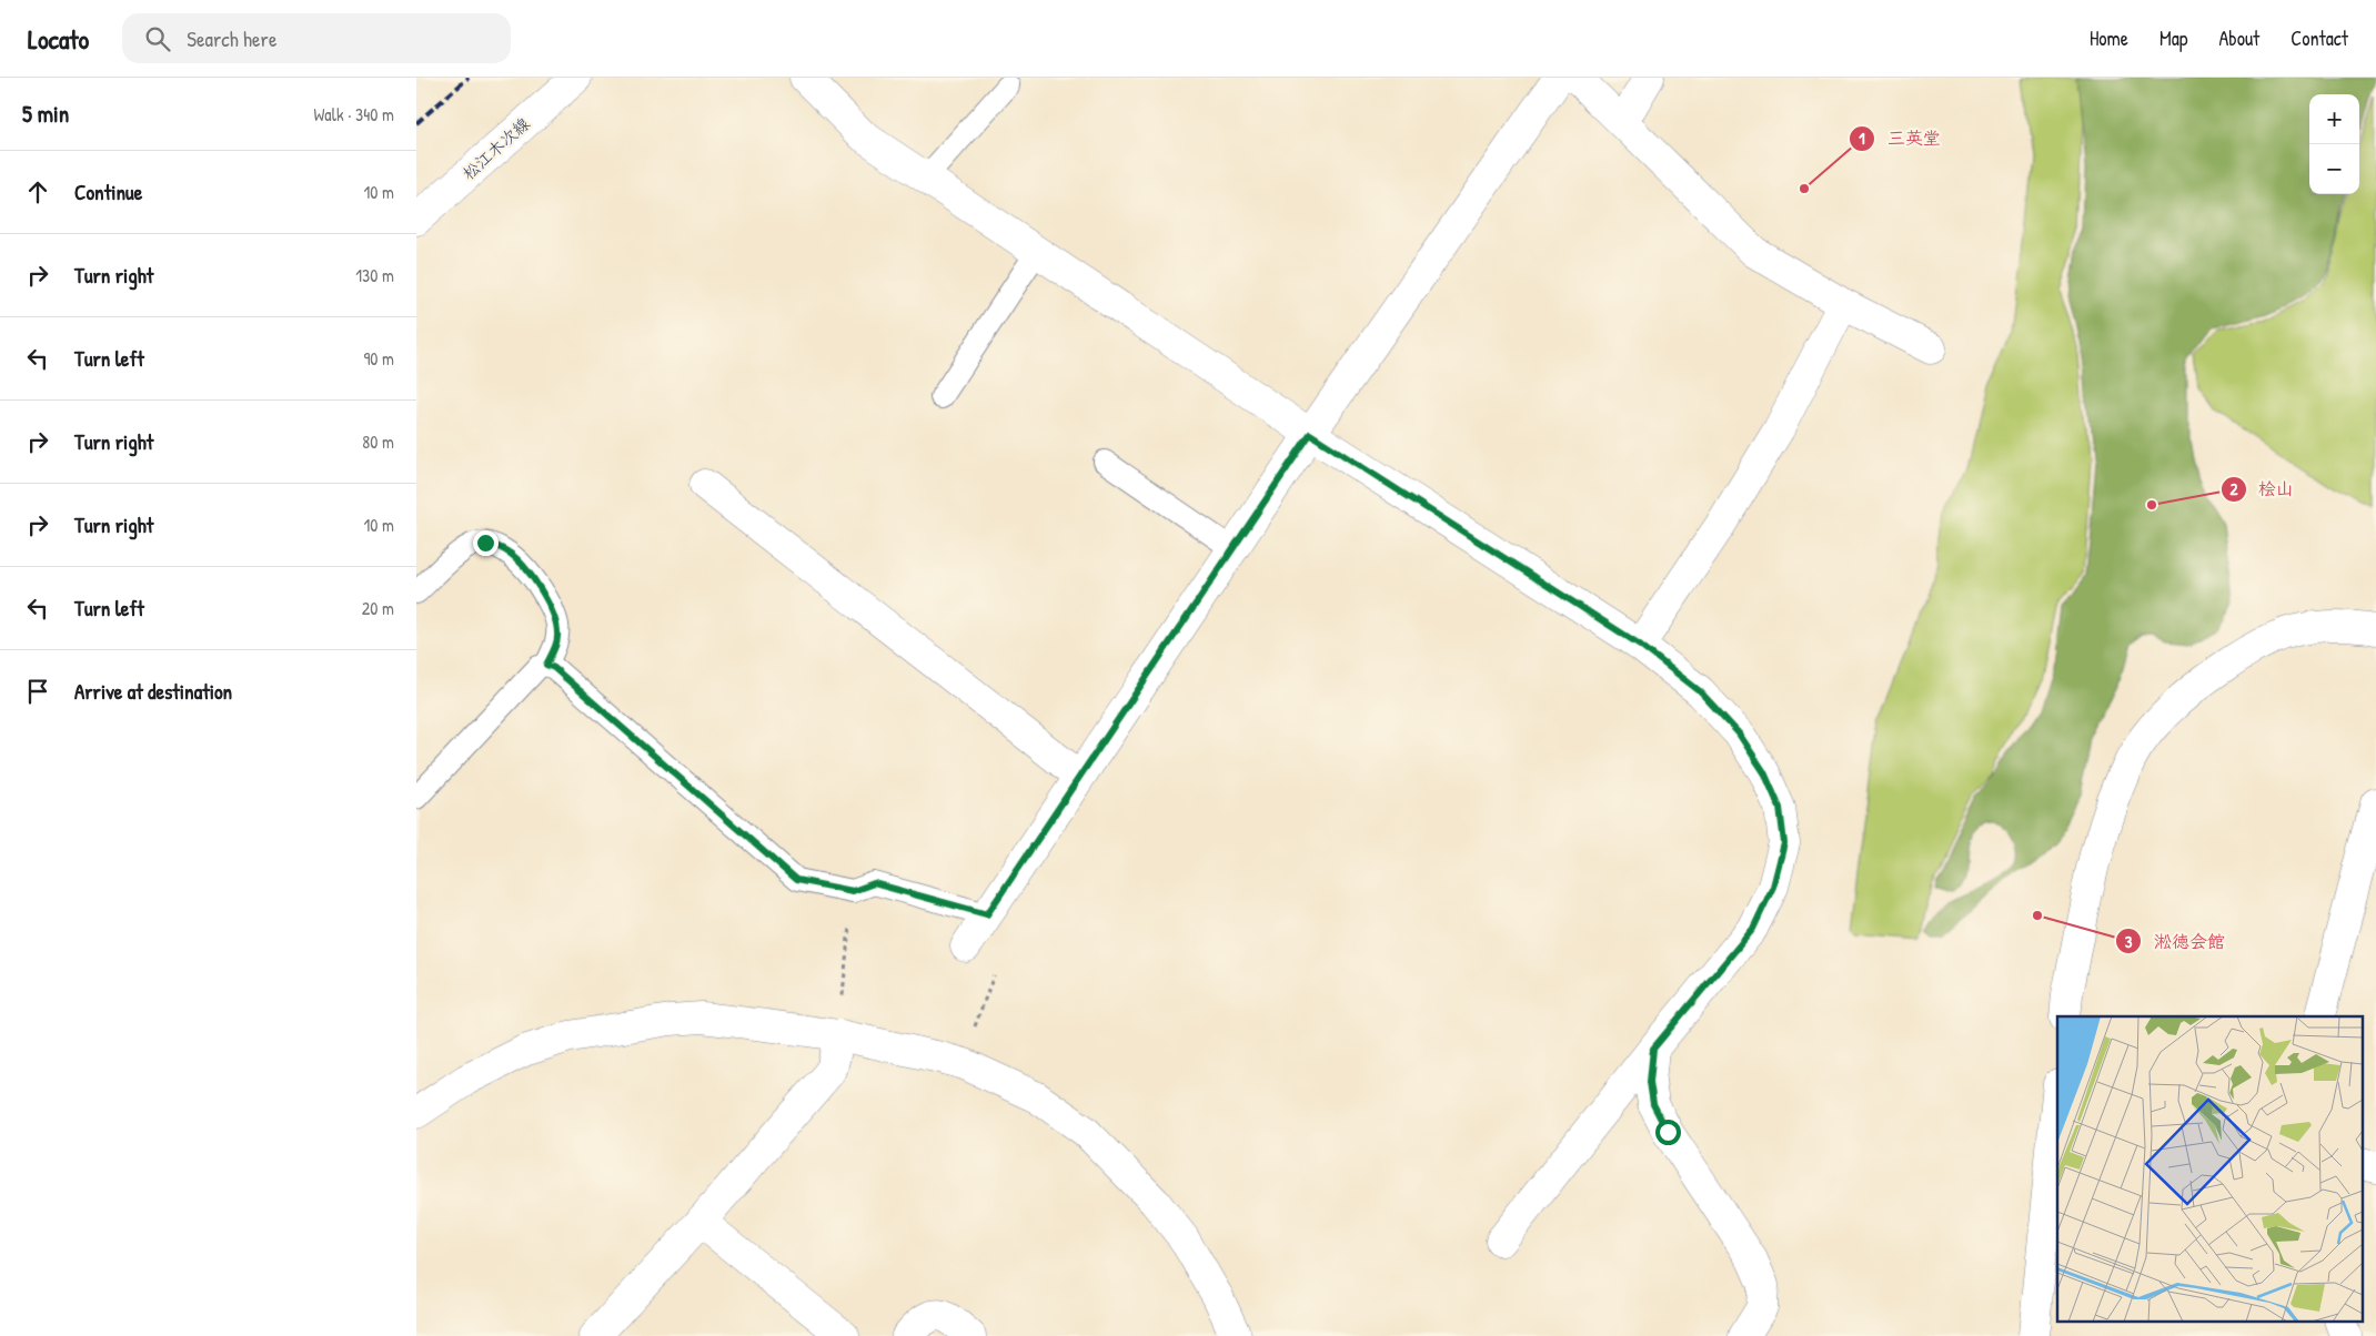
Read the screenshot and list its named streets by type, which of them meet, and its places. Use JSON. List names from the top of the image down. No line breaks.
{"streets":{"street":["松江木次線"]},"places":["三英堂","桧山","淞徳会館"],"page":{"header":"Locato","search":"Search here","nav":["Home","Map","About","Contact"],"heading":["5 min","Walk · 340 m"],"map_buttons":["+","−"],"list":[["Continue","10 m"],["Turn right","130 m"],["Turn left","90 m"],["Turn right","80 m"],["Turn right","10 m"],["Turn left","20 m"],"Arrive at destination"]}}
